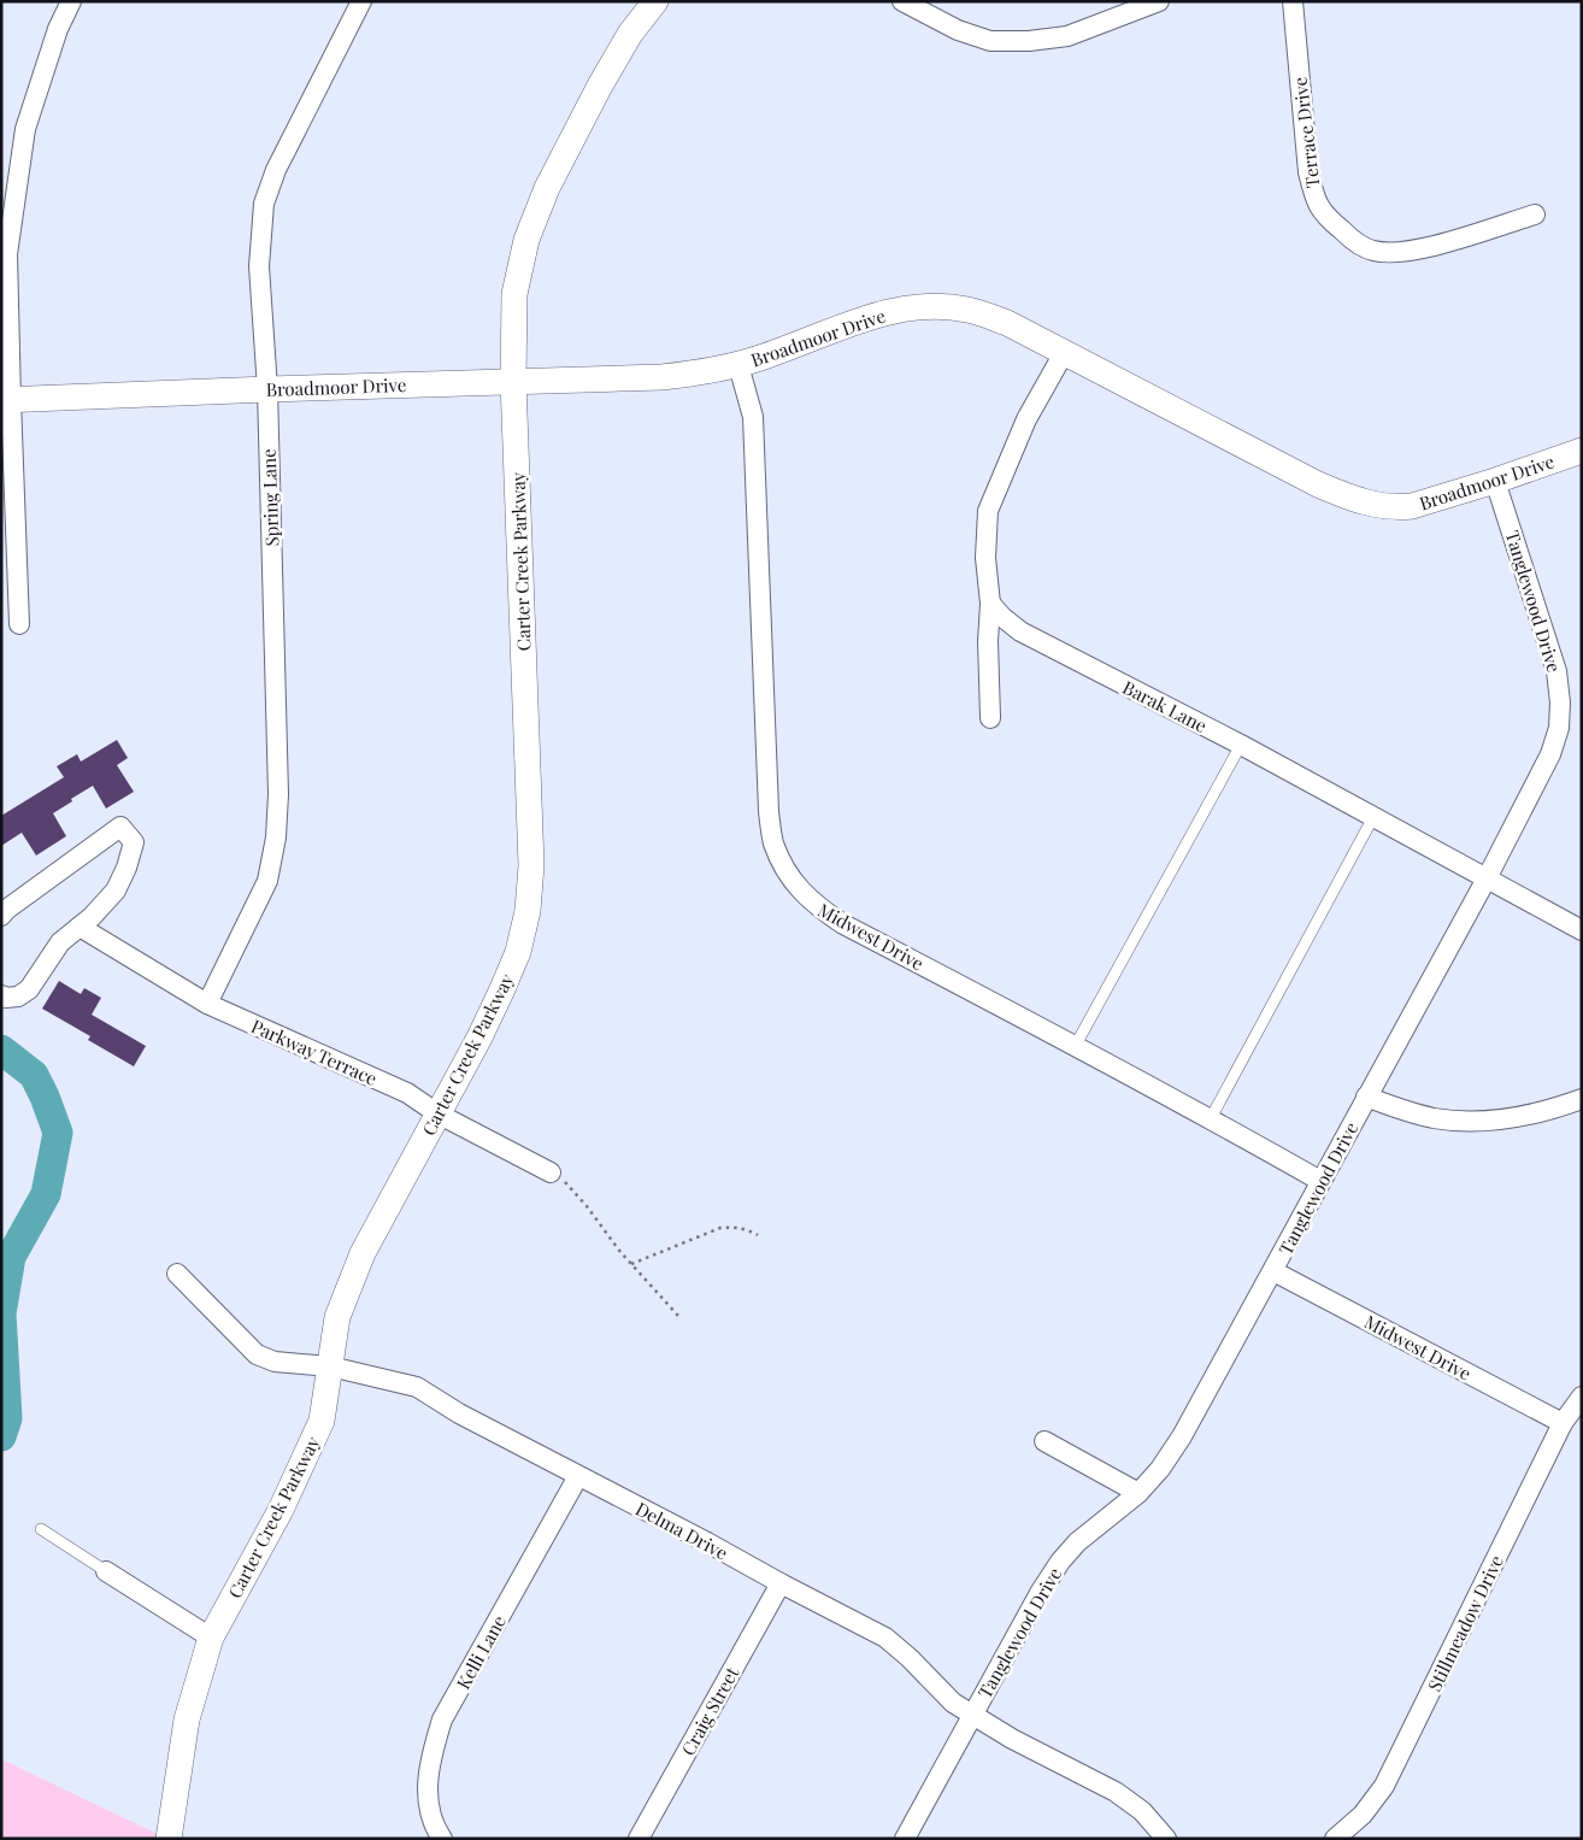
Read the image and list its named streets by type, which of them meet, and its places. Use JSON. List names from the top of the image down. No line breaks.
{"streets":{"street":["Terrace Drive","Broadmoor Drive","Spring Lane","Carter Creek Parkway","Tanglewood Drive","Barak Lane","Midwest Drive","Parkway Terrace","Delma Drive","Stillmeadow Drive","Kelli Lane","Craig Street"]},"crossings":[["Broadmoor Drive","Spring Lane"],["Broadmoor Drive","Carter Creek Parkway"],["Broadmoor Drive","Tanglewood Drive"],["Broadmoor Drive","Midwest Drive"],["Spring Lane","Parkway Terrace"],["Carter Creek Parkway","Parkway Terrace"],["Carter Creek Parkway","Delma Drive"],["Tanglewood Drive","Barak Lane"],["Tanglewood Drive","Midwest Drive"],["Tanglewood Drive","Delma Drive"],["Midwest Drive","Stillmeadow Drive"],["Delma Drive","Kelli Lane"],["Delma Drive","Craig Street"]]}
